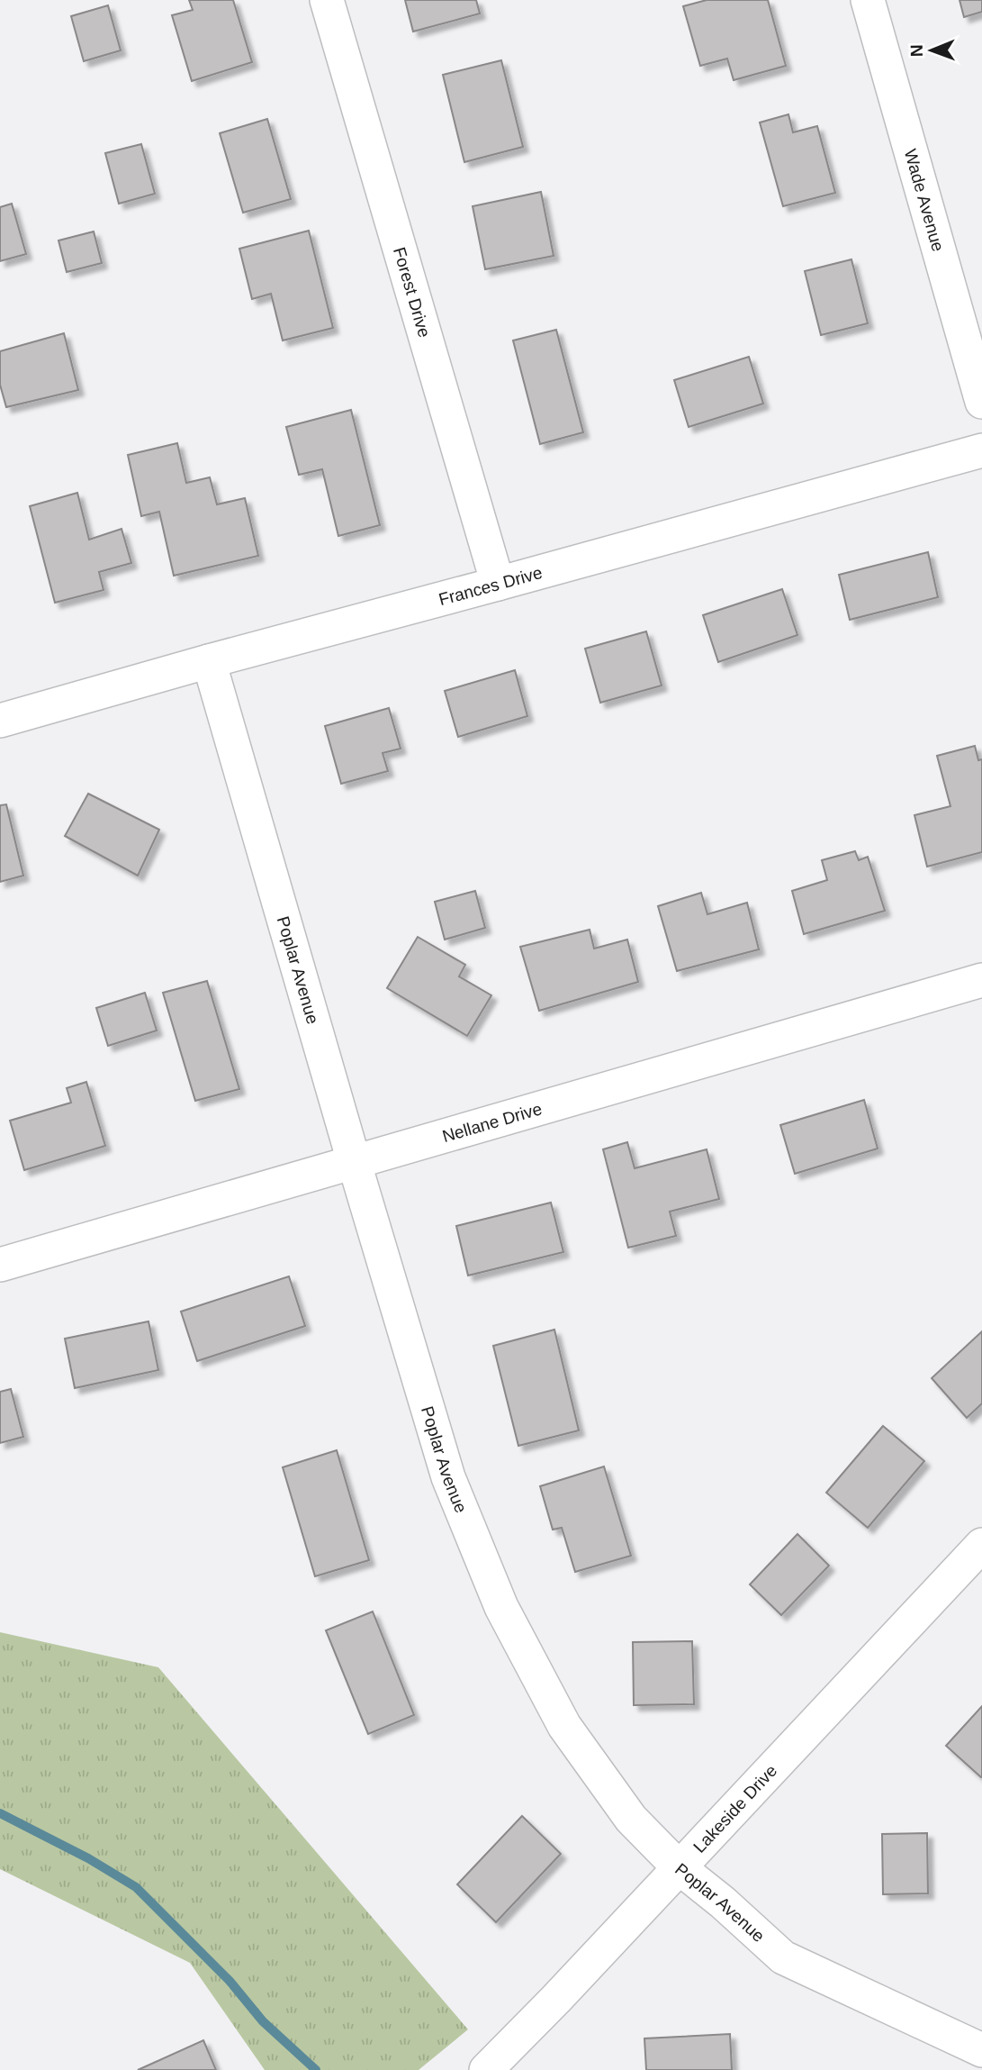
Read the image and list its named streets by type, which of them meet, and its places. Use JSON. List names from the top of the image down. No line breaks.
{"streets":{"street":["Wade Avenue","Forest Drive","Frances Drive","Poplar Avenue","Nellane Drive","Lakeside Drive"]},"crossings":[["Forest Drive","Frances Drive"],["Frances Drive","Poplar Avenue"],["Poplar Avenue","Nellane Drive"],["Poplar Avenue","Lakeside Drive"]],"north":"left"}
